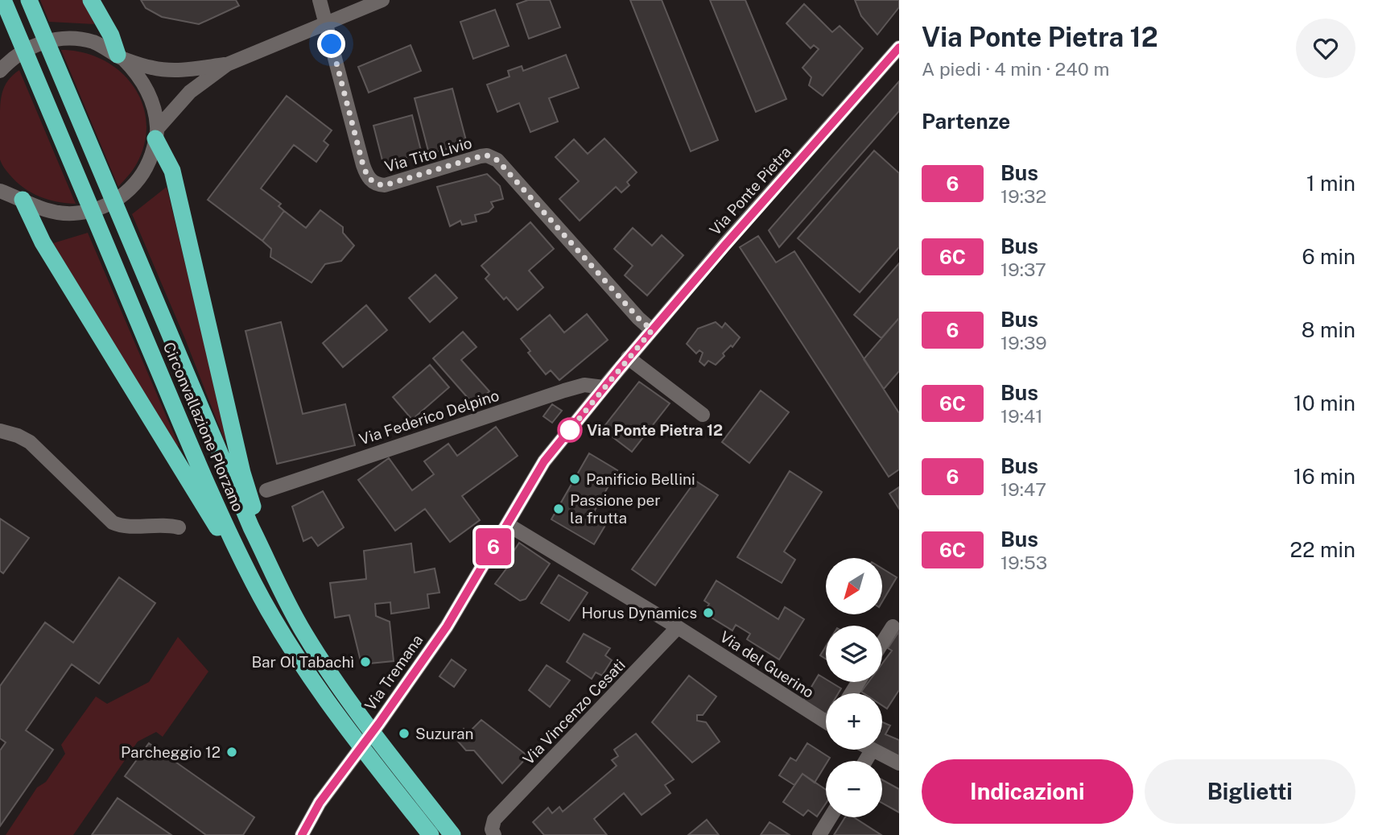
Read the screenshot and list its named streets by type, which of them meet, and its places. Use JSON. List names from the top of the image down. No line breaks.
{"streets":{"highway":["Circonvallazione Plorzano"],"street":["Via Tito Livio","Via Ponte Pietra","Via Federico Delpino","Via del Guerino","Via Tremana","Via Vincenzo Cesati"]},"crossings":[["Via Tito Livio","Via Ponte Pietra"],["Via Ponte Pietra","Via Federico Delpino"],["Via Ponte Pietra","Via del Guerino"],["Via Ponte Pietra","Via Tremana"],["Via del Guerino","Via Tremana"],["Via del Guerino","Via Vincenzo Cesati"]],"places":["Via Ponte Pietra 12","Panificio Bellini","Passione per la frutta","Horus Dynamics","Bar Ol Tabachì","Suzuran","Parcheggio 12"],"lines":["bus line 6"],"north":"bottom left","page":{"on_map":"6","heading":[["Via Ponte Pietra 12","A piedi · 4 min · 240 m"],"Partenze"],"list":[{"mark":"6","name":"Bus","note":"19:32","value":"1 min"},{"mark":"6C","name":"Bus","note":"19:37","value":"6 min"},{"mark":"6","name":"Bus","note":"19:39","value":"8 min"},{"mark":"6C","name":"Bus","note":"19:41","value":"10 min"},{"mark":"6","name":"Bus","note":"19:47","value":"16 min"},{"mark":"6C","name":"Bus","note":"19:53","value":"22 min"}],"map_buttons":["+","−"],"buttons":["Indicazioni","Biglietti"]}}
